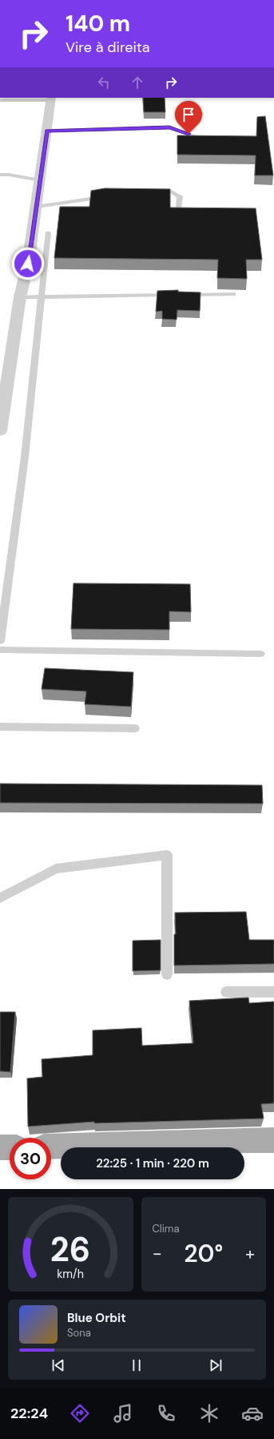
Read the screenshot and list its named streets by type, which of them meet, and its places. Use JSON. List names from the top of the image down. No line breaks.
{"page":{"turn":["140 m","Vire à direita"],"limit":"30","trip":"22:25 · 1 min · 220 m","tile":"Clima","heat":["−","20°","+"],"song":["Blue Orbit","Sona"],"tabs":"22:24","gauge":["26","km/h"]}}
